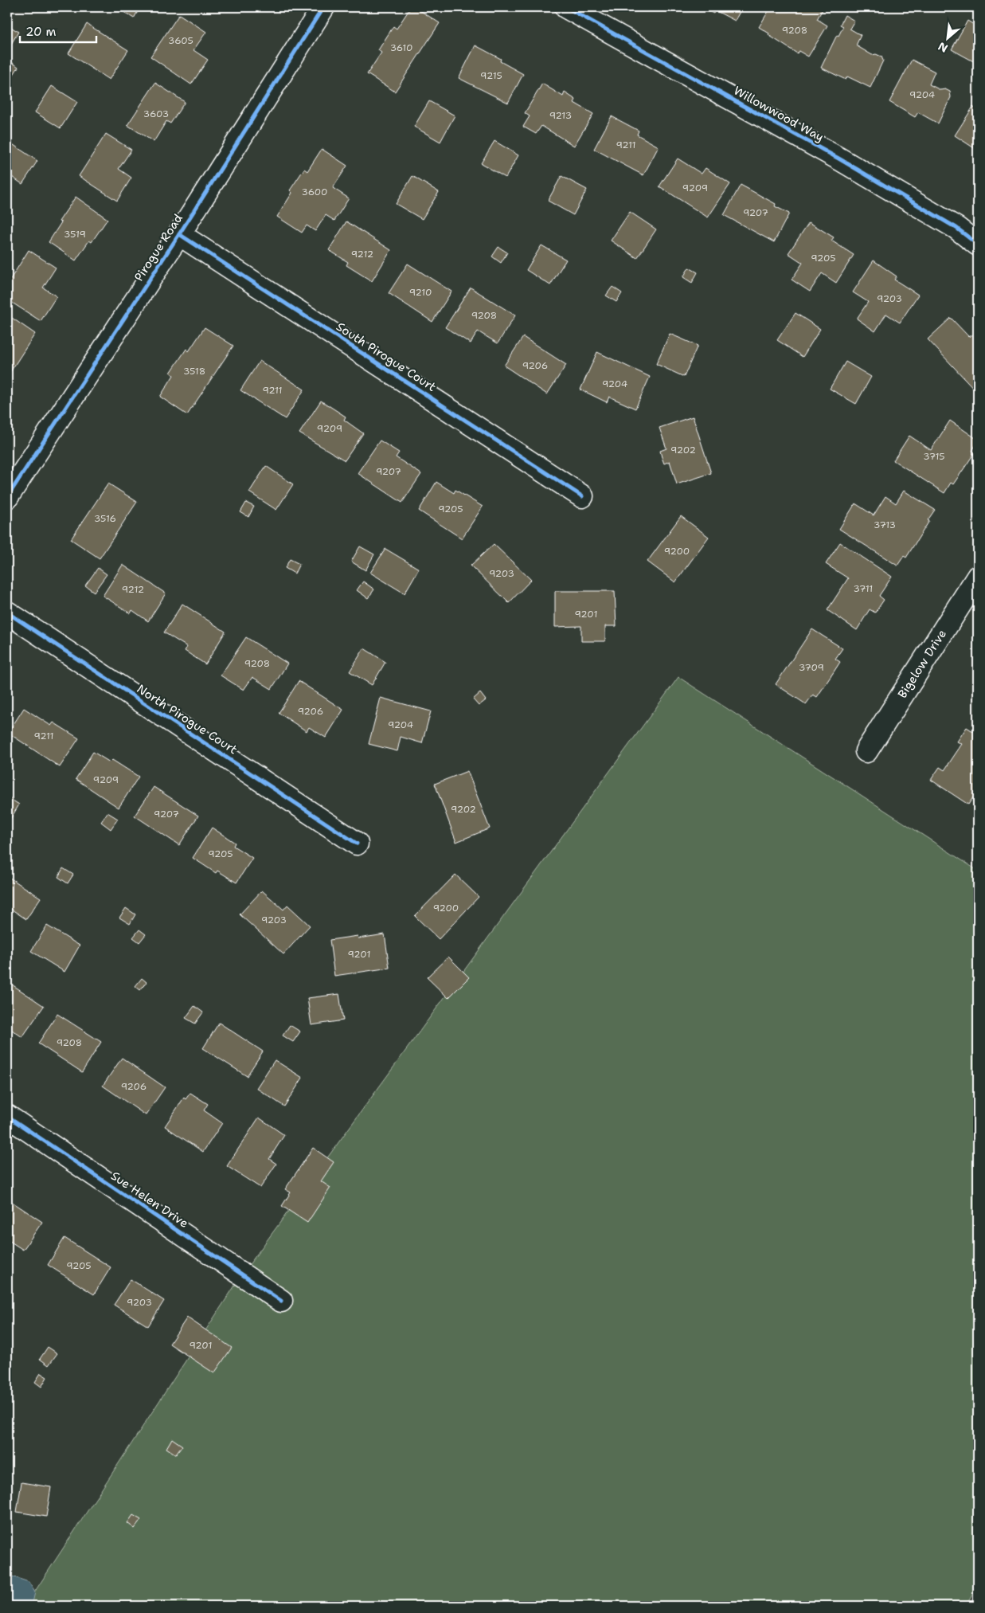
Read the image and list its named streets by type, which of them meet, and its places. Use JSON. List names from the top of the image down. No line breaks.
{"streets":{"street":["Willowwood Way","Pirogue Road","South Pirogue Court","Bigelow Drive","North Pirogue Court","Sue Helen Drive"]},"crossings":[["Pirogue Road","South Pirogue Court"]],"house_numbers":["9208","3605","3610","9215","9204","3603","9213","9211","9209","3600","9207","3519","9212","9205","9210","9203","9208","9206","3518","9204","9211","9209","9202","3715","9207","9205","3516","3713","9200","9203","3711","9212","9201","9208","3709","9206","9204","9211","9209","9202","9207","9205","9200","9203","9201","9208","9206","9205","9203","9201"],"scale_bar":"20 m","north":"bottom left"}
